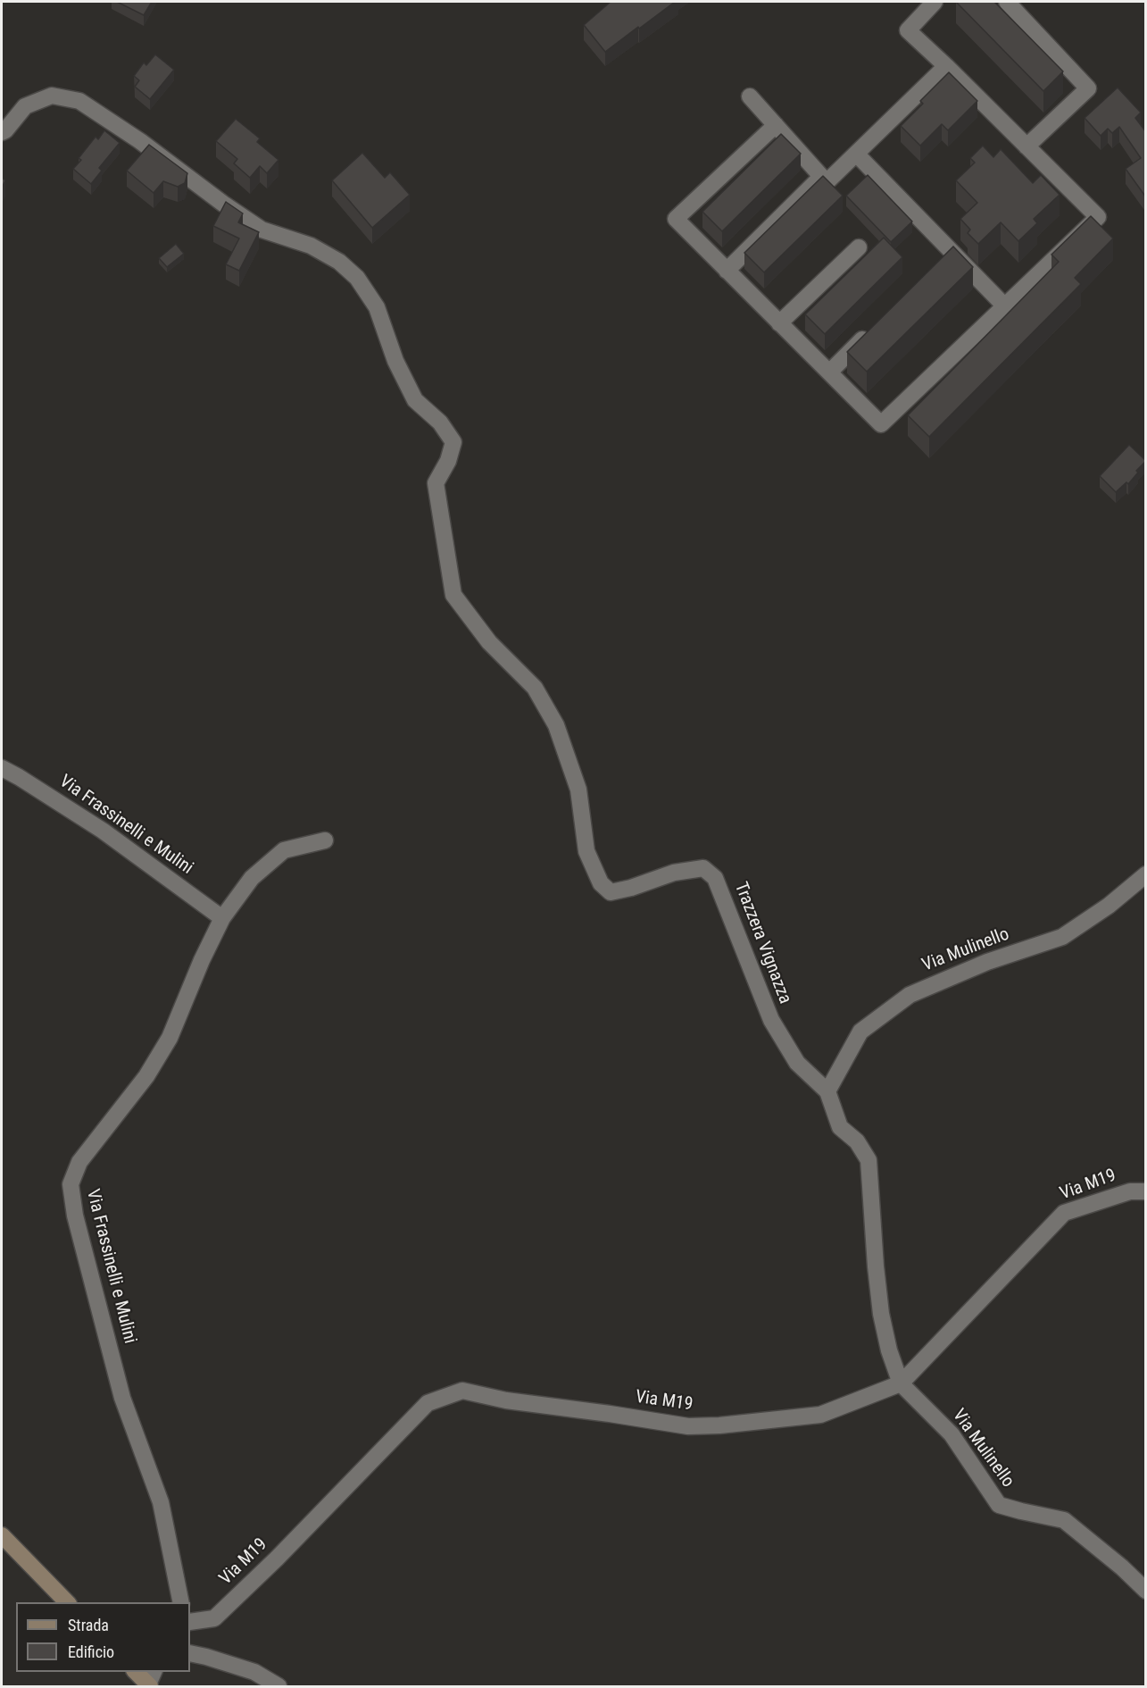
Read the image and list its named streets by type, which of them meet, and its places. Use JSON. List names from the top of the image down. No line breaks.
{"streets":{"street":["Via Frassinelli e Mulini","Trazzera Vignazza","Via Mulinello","Via M19"]},"crossings":[["Trazzera Vignazza","Via Mulinello"],["Trazzera Vignazza","Via M19"],["Via Mulinello","Via M19"]],"legend":["Strada","Edificio"]}
